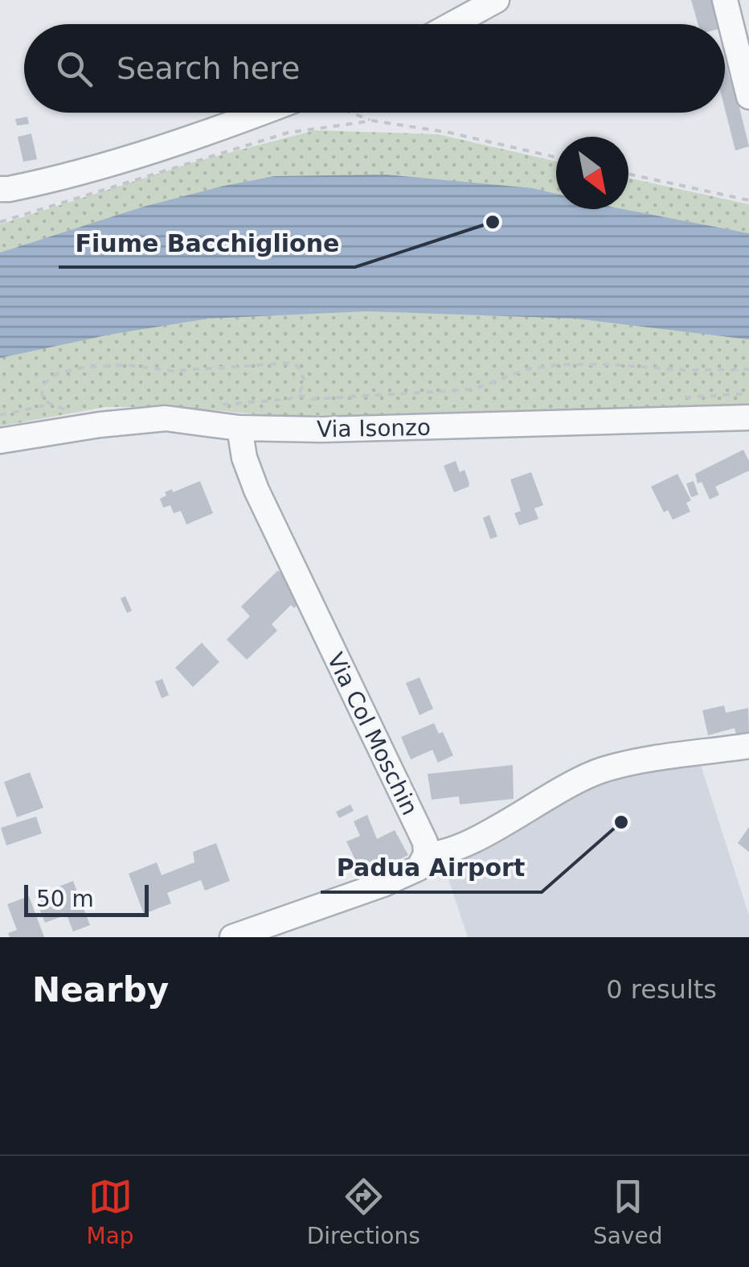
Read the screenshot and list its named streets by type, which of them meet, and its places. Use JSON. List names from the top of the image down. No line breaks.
{"streets":{"street":["Via Isonzo","Via Col Moschin"]},"crossings":[["Via Isonzo","Via Col Moschin"]],"places":["Fiume Bacchiglione","Padua Airport"],"scale_bar":"50 m","north":"bottom right","page":{"search":"Search here","scale":"50 m","heading":["Nearby","0 results"],"nav":["Map","Directions","Saved"]}}
